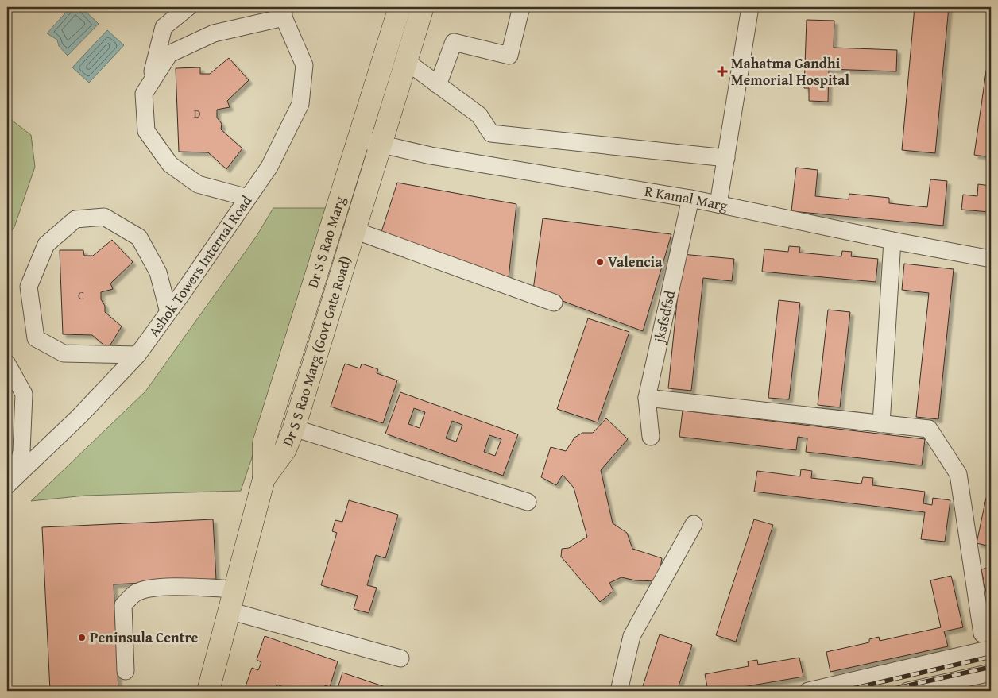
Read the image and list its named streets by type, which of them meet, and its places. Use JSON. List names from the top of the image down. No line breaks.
{"streets":{"main road":["Dr S S Rao Marg","Dr S S Rao Marg (Govt Gate Road)"],"street":["R Kamal Marg","Ashok Towers Internal Road","jksfsdfsd"]},"crossings":[["R Kamal Marg","Dr S S Rao Marg"],["R Kamal Marg","jksfsdfsd"],["R Kamal Marg","Dr S S Rao Marg (Govt Gate Road)"],["Dr S S Rao Marg","Dr S S Rao Marg (Govt Gate Road)"]],"places":{"health":["Mahatma Gandhi Memorial Hospital"],"other":["Valencia","Peninsula Centre"]},"house_numbers":["D","C"]}
